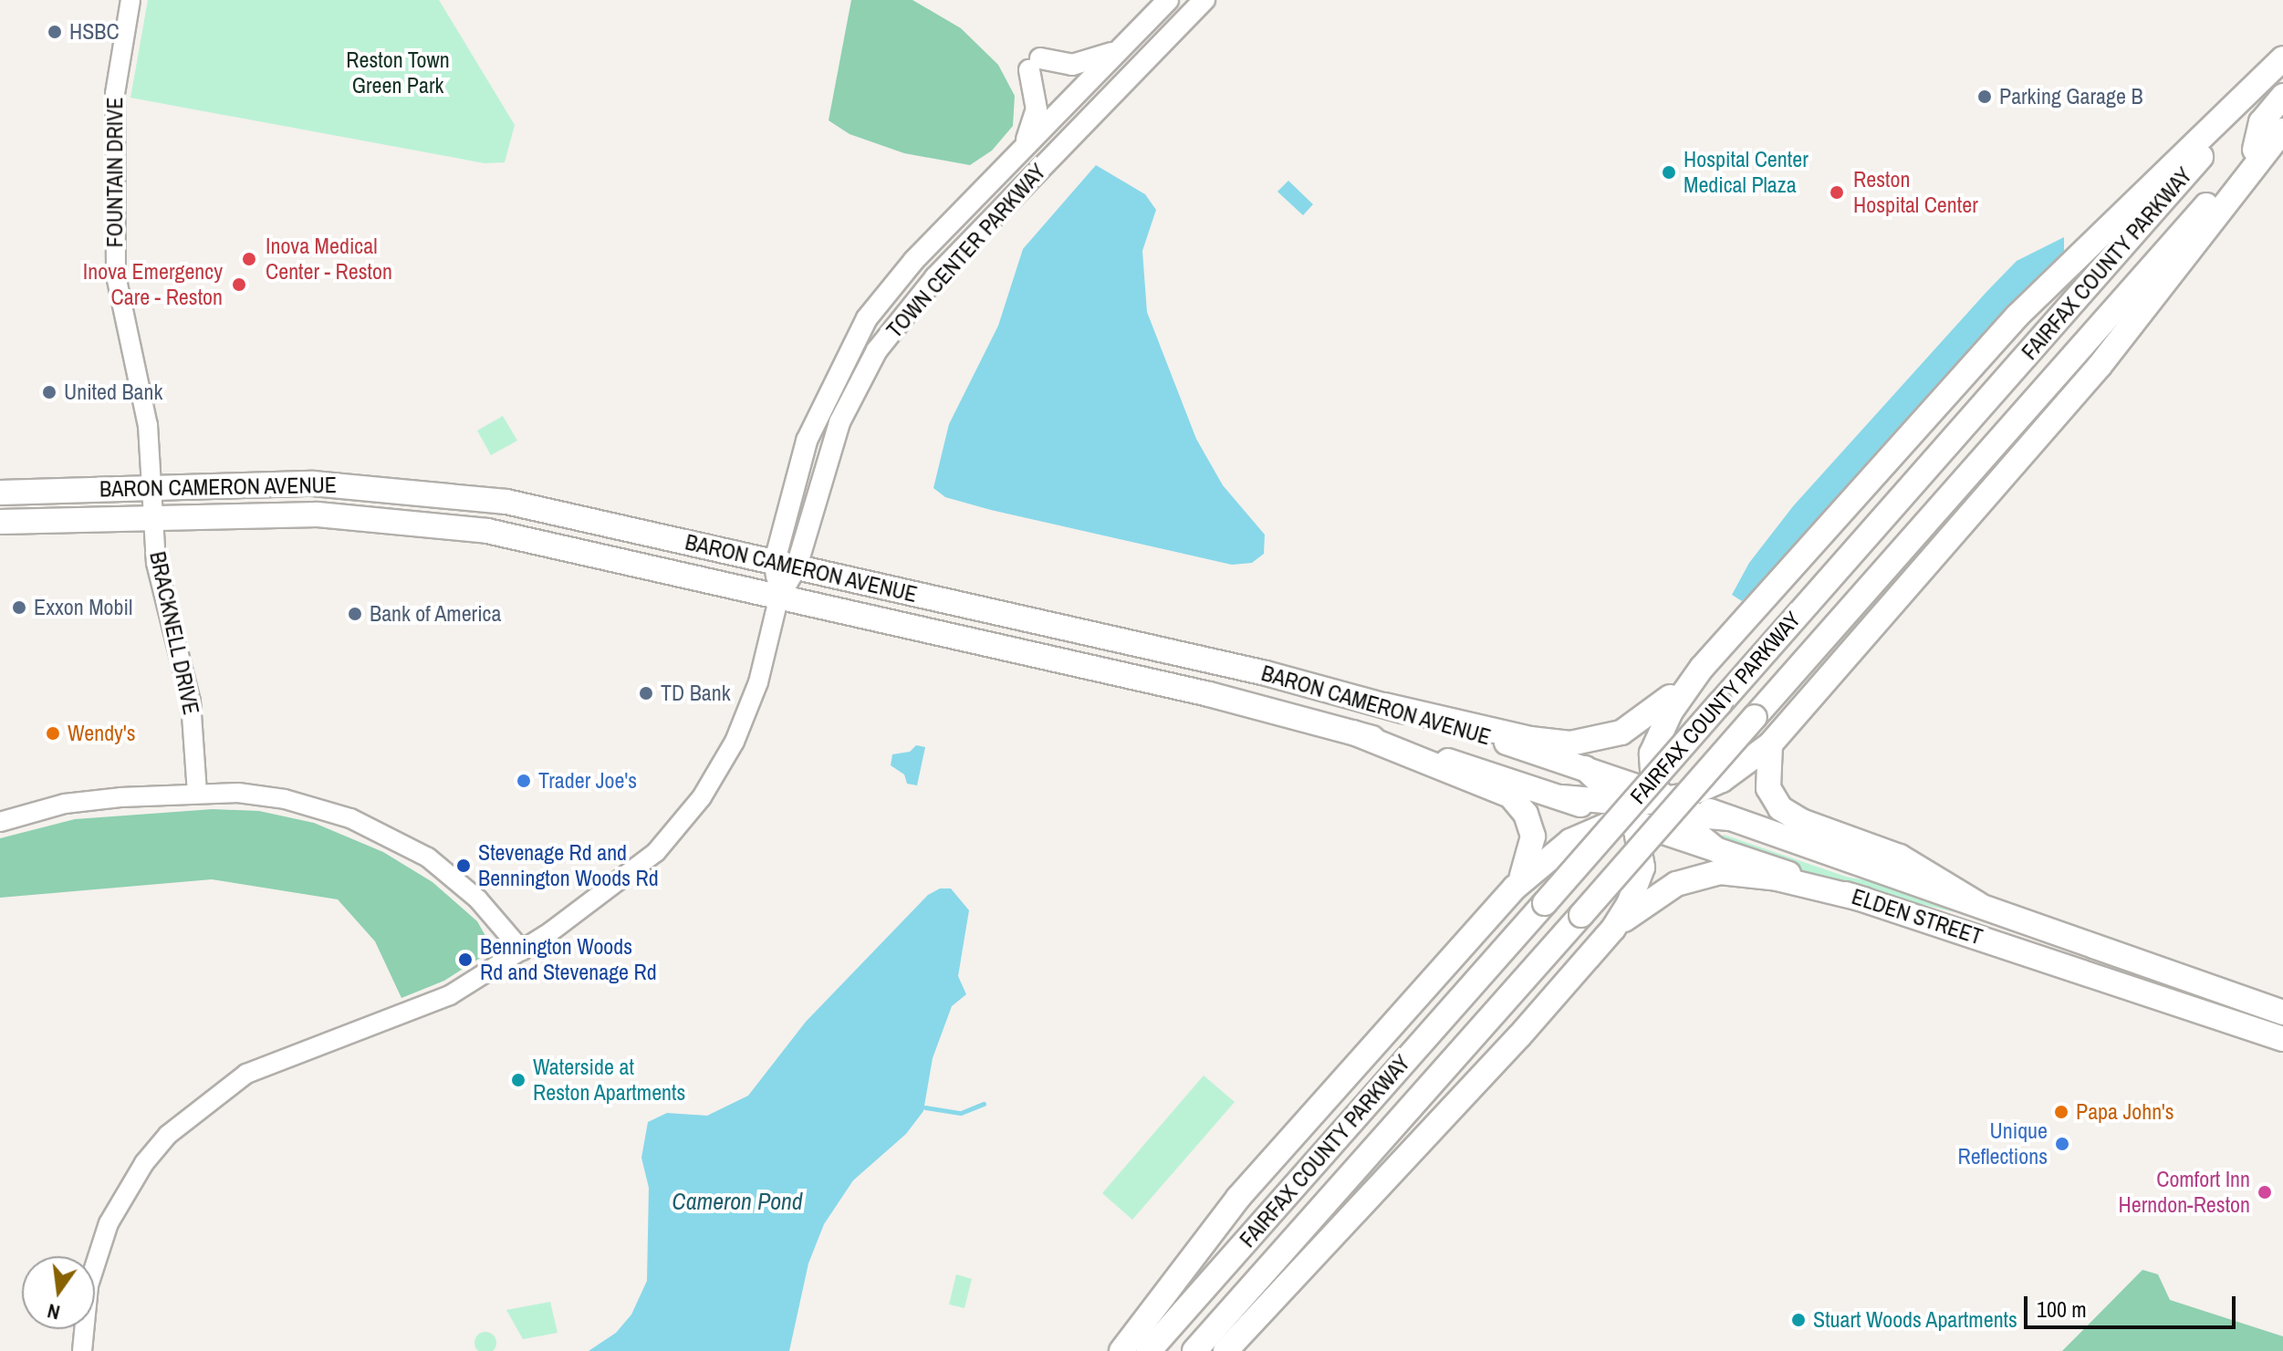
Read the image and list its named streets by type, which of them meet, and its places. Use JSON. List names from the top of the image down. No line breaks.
{"streets":{"main road":["TOWN CENTER PARKWAY","FAIRFAX COUNTY PARKWAY","BARON CAMERON AVENUE","ELDEN STREET"],"street":["FOUNTAIN DRIVE","BRACKNELL DRIVE"]},"crossings":[["FOUNTAIN DRIVE","BARON CAMERON AVENUE"],["FOUNTAIN DRIVE","BRACKNELL DRIVE"],["TOWN CENTER PARKWAY","BARON CAMERON AVENUE"],["BARON CAMERON AVENUE","BRACKNELL DRIVE"],["BARON CAMERON AVENUE","ELDEN STREET"]],"water":["Cameron Pond"],"parks":["Reston Town Green Park"],"places":["HSBC","Parking Garage B","Hospital Center Medical Plaza","Reston Hospital Center","Inova Medical Center - Reston","Inova Emergency Care - Reston","United Bank","Exxon Mobil","Bank of America","TD Bank","Wendy's","Trader Joe's","Stevenage Rd and Bennington Woods Rd","Bennington Woods Rd and Stevenage Rd","Waterside at Reston Apartments","Papa John's","Unique Reflections","Comfort Inn Herndon-Reston","Stuart Woods Apartments"],"scale_bar":"100 m","north":"bottom"}
